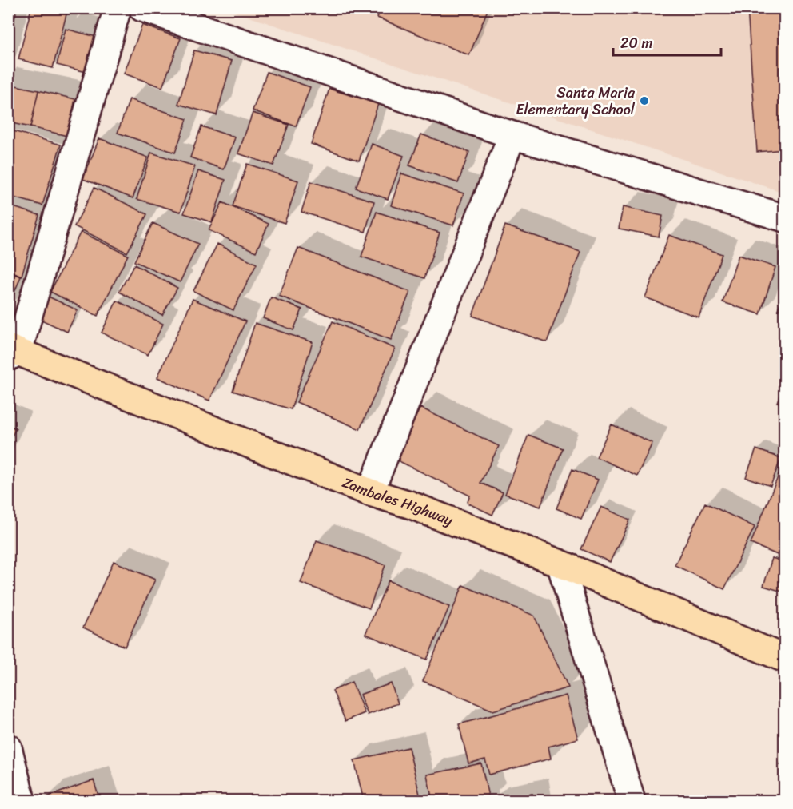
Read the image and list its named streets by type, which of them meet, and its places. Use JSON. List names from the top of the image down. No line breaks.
{"streets":{"main road":["Zambales Highway"]},"places":["Santa Maria Elementary School"],"scale_bar":"20 m"}
